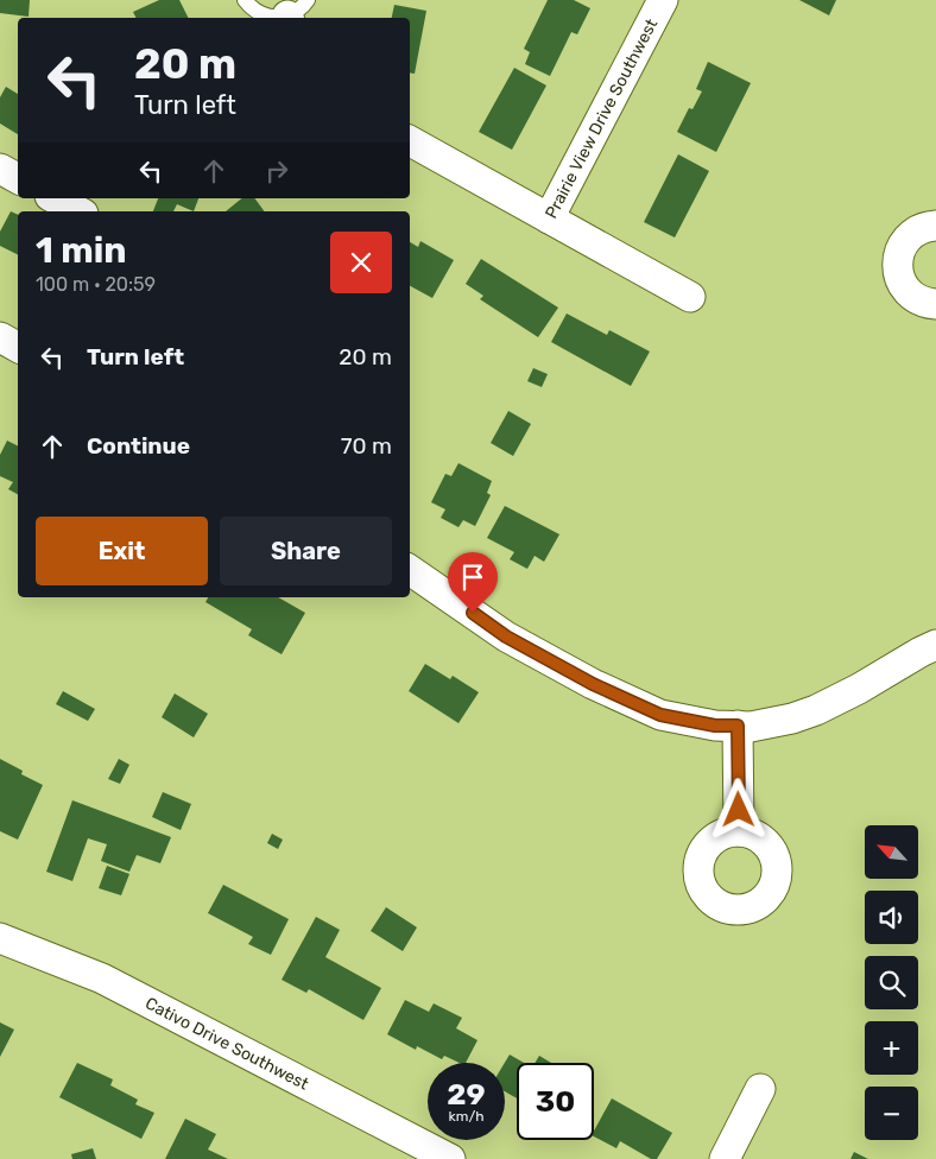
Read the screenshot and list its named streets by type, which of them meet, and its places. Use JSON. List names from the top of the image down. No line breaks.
{"streets":{"street":["Prairie View Drive Southwest","Cativo Drive Southwest"]},"north":"top left","page":{"turn":["20 m","Turn left"],"heading":["1 min","100 m · 20:59"],"list":[{"name":"Turn left","value":"20 m"},{"name":"Continue","value":"70 m"}],"buttons":["Exit","Share"],"map_buttons":["+","−"],"speed":"29 km/h","limit":"30"}}
